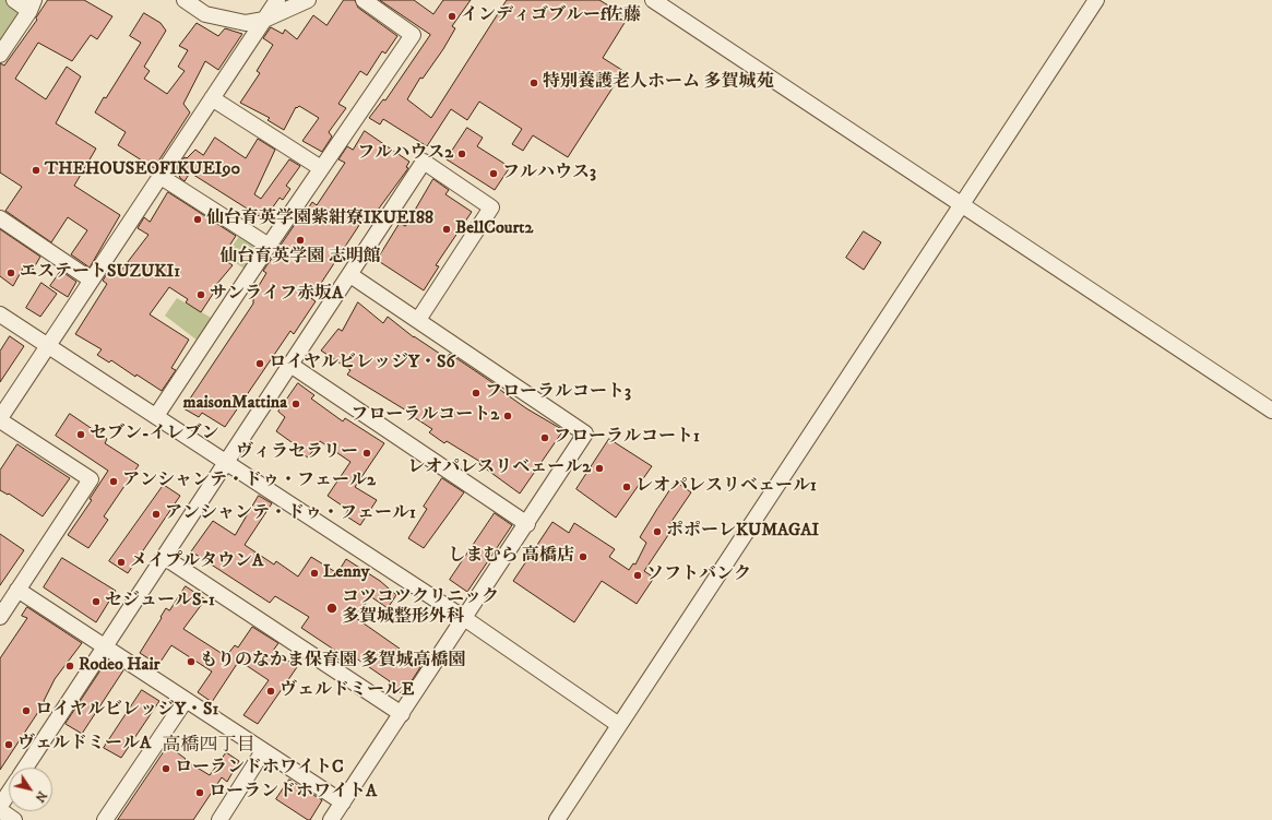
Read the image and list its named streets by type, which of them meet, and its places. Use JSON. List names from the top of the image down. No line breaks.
{"districts":["高橋四丁目"],"places":["インディゴブルーf佐藤","特別養護老人ホーム 多賀城苑","フルハウス2","THEHOUSEOFIKUEI90","フルハウス3","仙台育英学園紫紺寮IKUEI88","BellCourt2","仙台育英学園 志明館","エステートSUZUKI1","サンライフ赤坂A","ロイヤルビレッジY・S6","フローラルコート3","maisonMattina","フローラルコート2","セブン-イレブン","フローラルコート1","ヴィラセラリー","レオパレスリベェール2","アンシャンテ・ドゥ・フェール2","レオパレスリベェール1","アンシャンテ・ドゥ・フェール1","ポポーレKUMAGAI","しまむら 高橋店","メイプルタウンA","Lenny","ソフトバンク","セジュールS-1","コツコツクリニック 多賀城整形外科","もりのなかま保育園 多賀城高橋園","Rodeo Hair","ヴェルドミールE","ロイヤルビレッジY・S1","ヴェルドミールA","ローランドホワイトC","ローランドホワイトA"],"north":"bottom right"}
